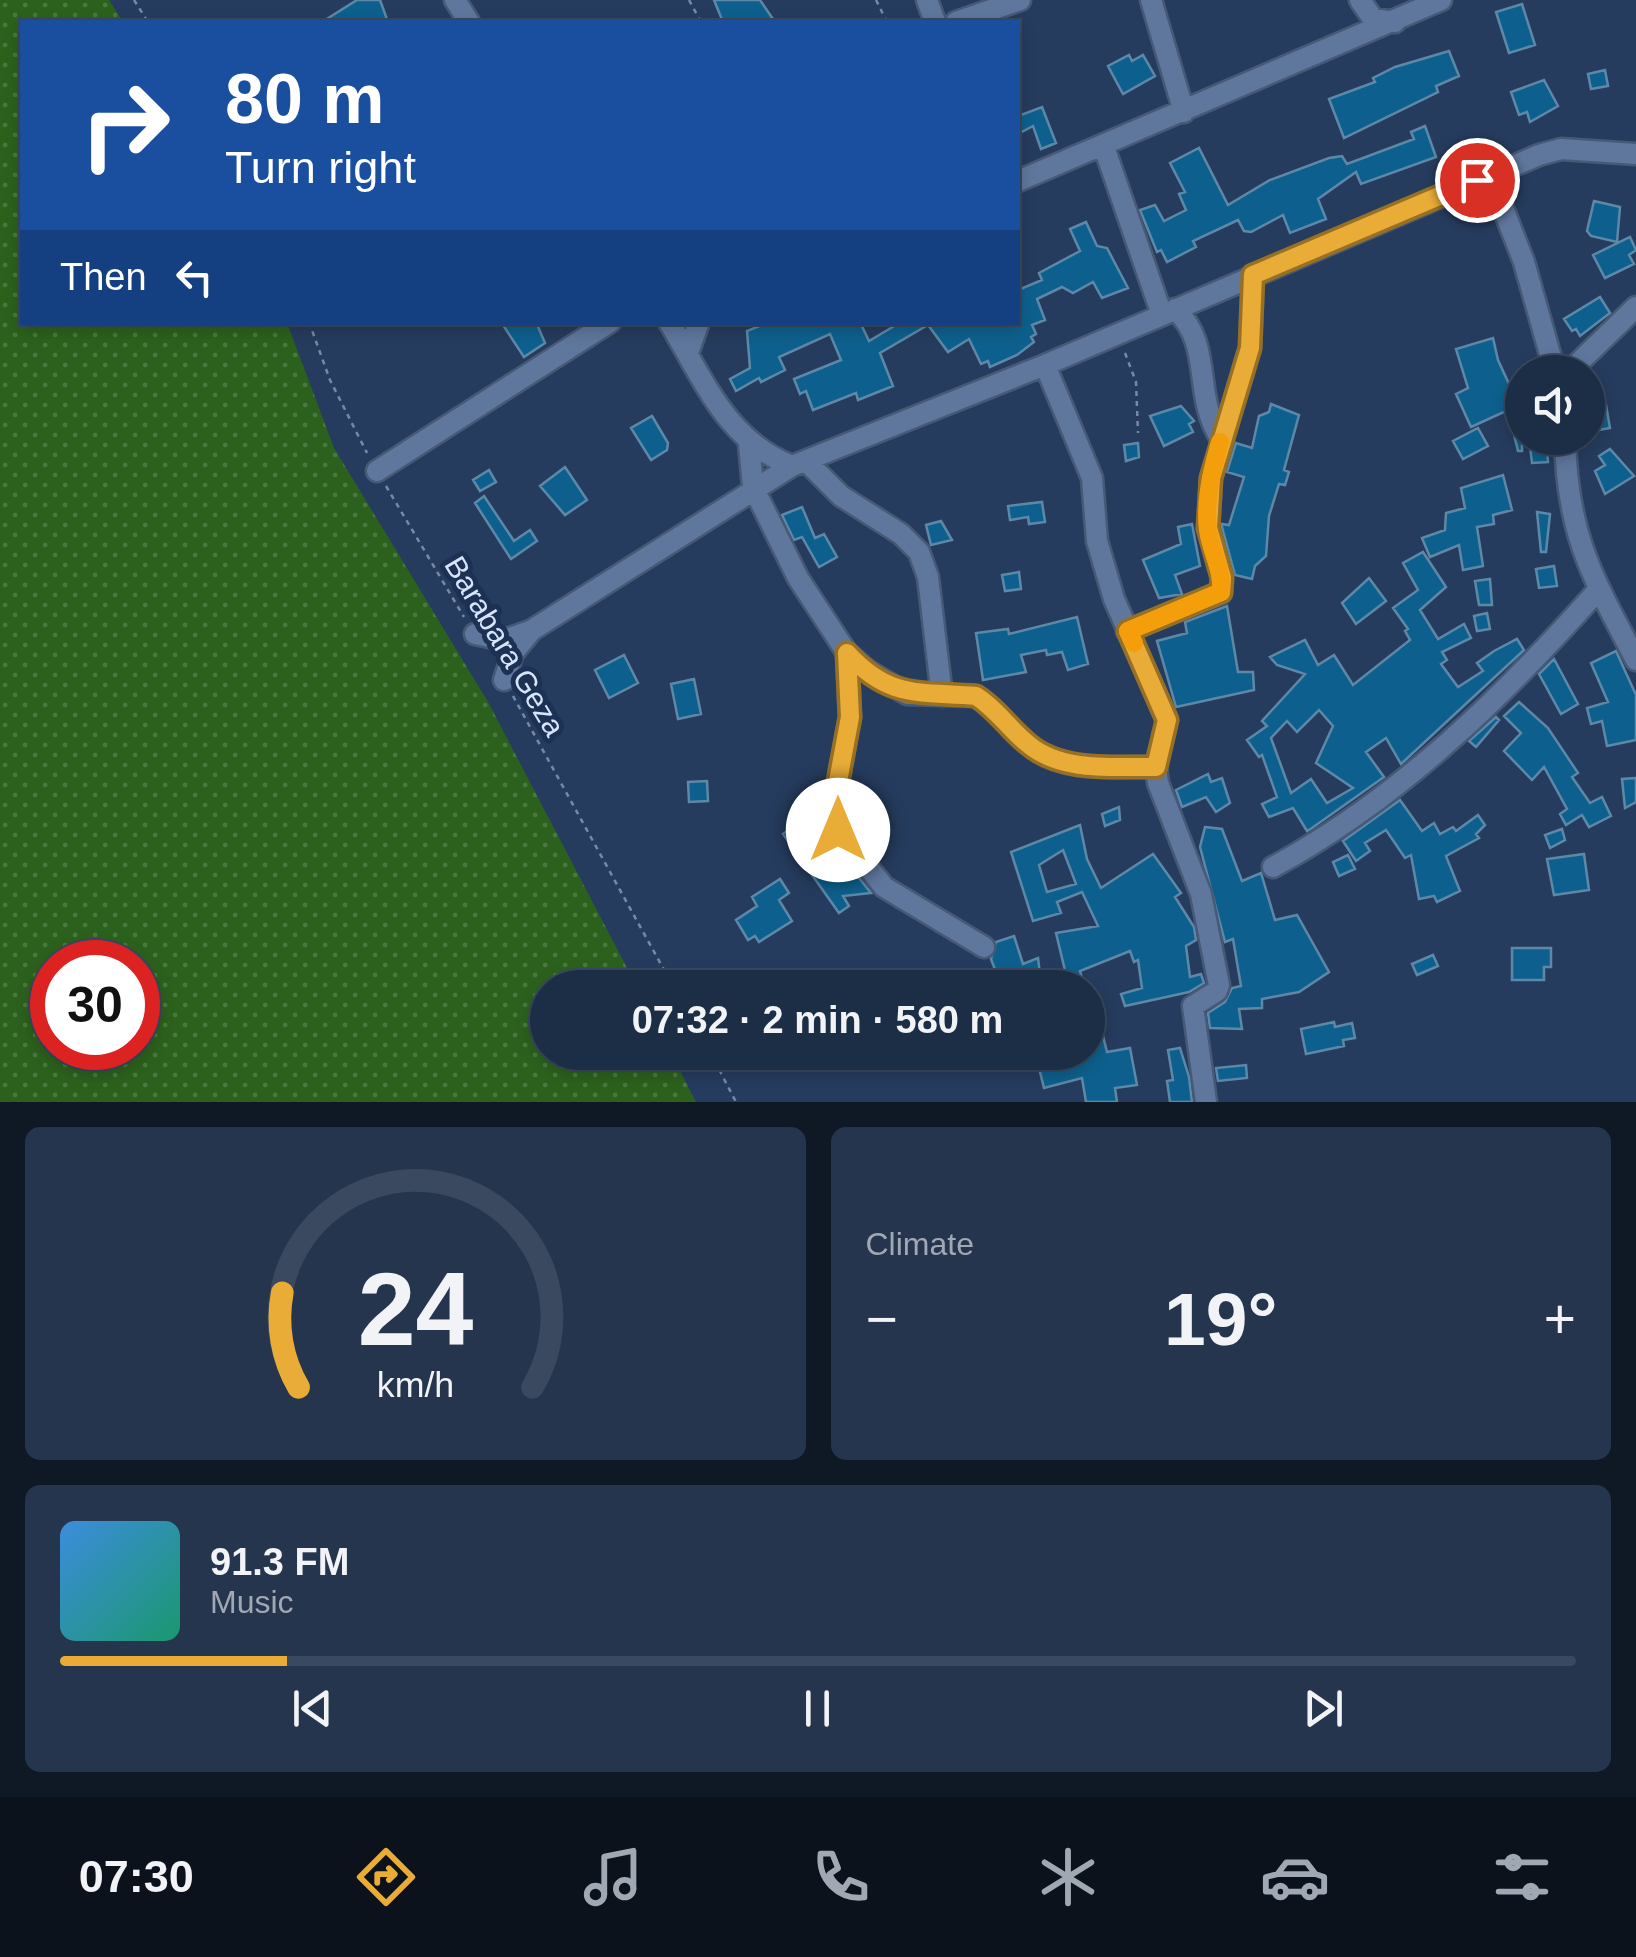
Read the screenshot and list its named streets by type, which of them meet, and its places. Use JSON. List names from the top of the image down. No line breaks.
{"streets":{"path":["Barabara Geza"]},"page":{"turn":["80 m","Turn right"],"then":"Then","limit":"30","trip":"07:32 · 2 min · 580 m","tile":"Climate","heat":["−","19°","+"],"song":["91.3 FM","Music"],"tabs":"07:30","gauge":["24","km/h"]}}
